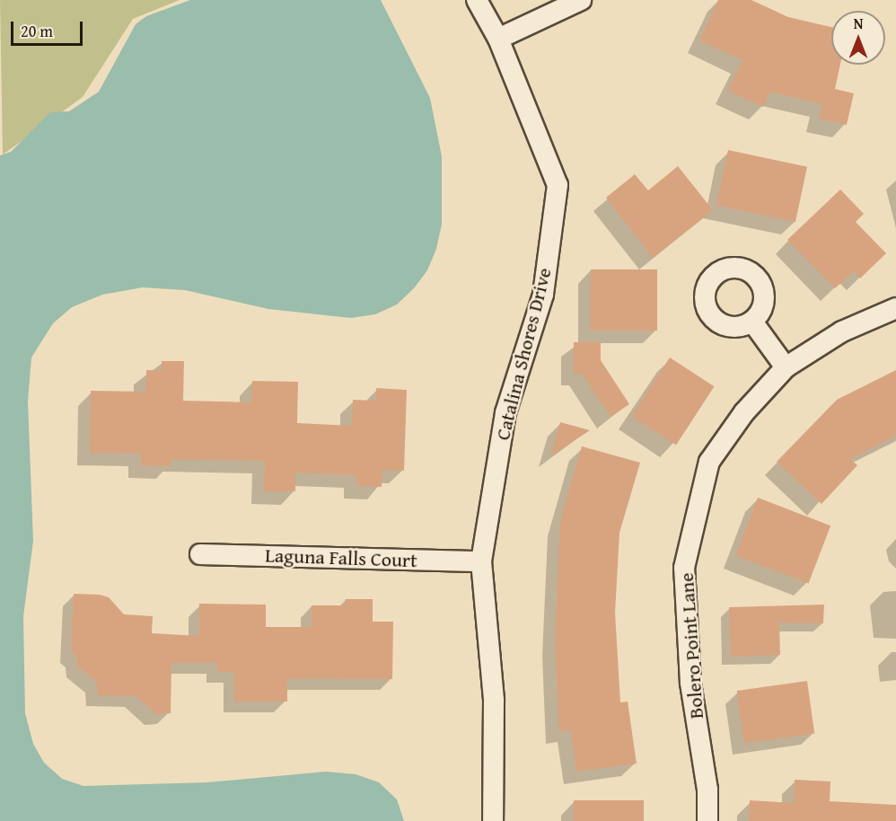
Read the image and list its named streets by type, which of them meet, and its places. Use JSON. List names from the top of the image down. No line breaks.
{"streets":{"street":["Catalina Shores Drive","Laguna Falls Court","Bolero Point Lane"]},"crossings":[["Catalina Shores Drive","Laguna Falls Court"]],"scale_bar":"20 m","north":"top"}
